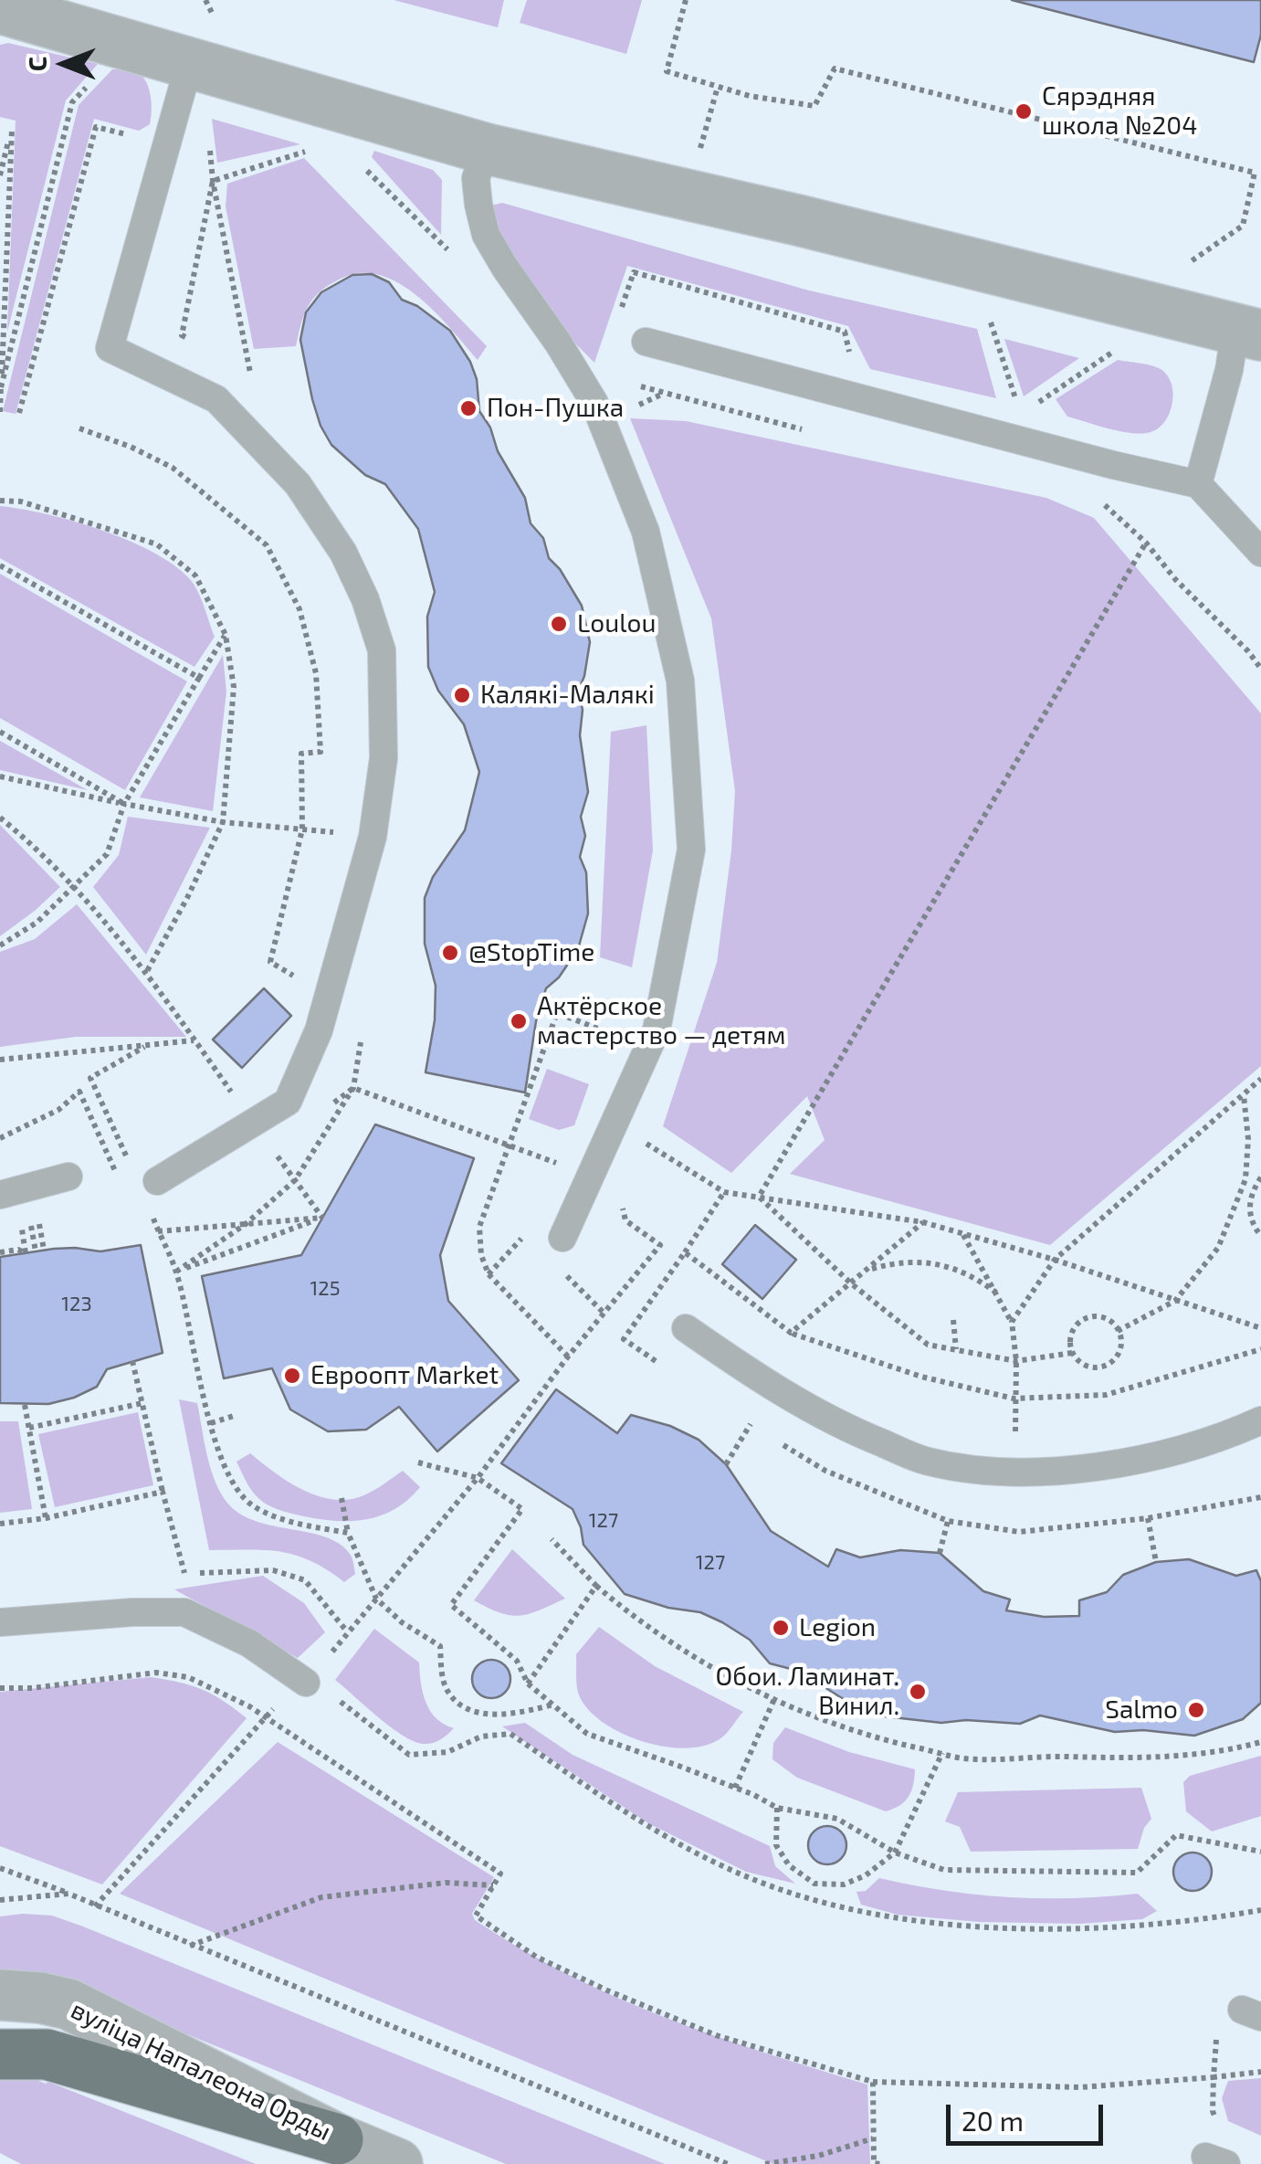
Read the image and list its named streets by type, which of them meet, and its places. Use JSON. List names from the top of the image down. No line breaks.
{"streets":{"street":["вуліца Напалеона Орды"]},"places":["Сярэдняя школа №204","Пон-Пушка","Loulou","Калякі-Малякі","@StopTime","Актёрское мастерство — детям","Евроопт Market","Legion","Обои. Ламинат. Винил.","Salmo"],"house_numbers":["125","123","127","127"],"scale_bar":"20 m","north":"left"}
